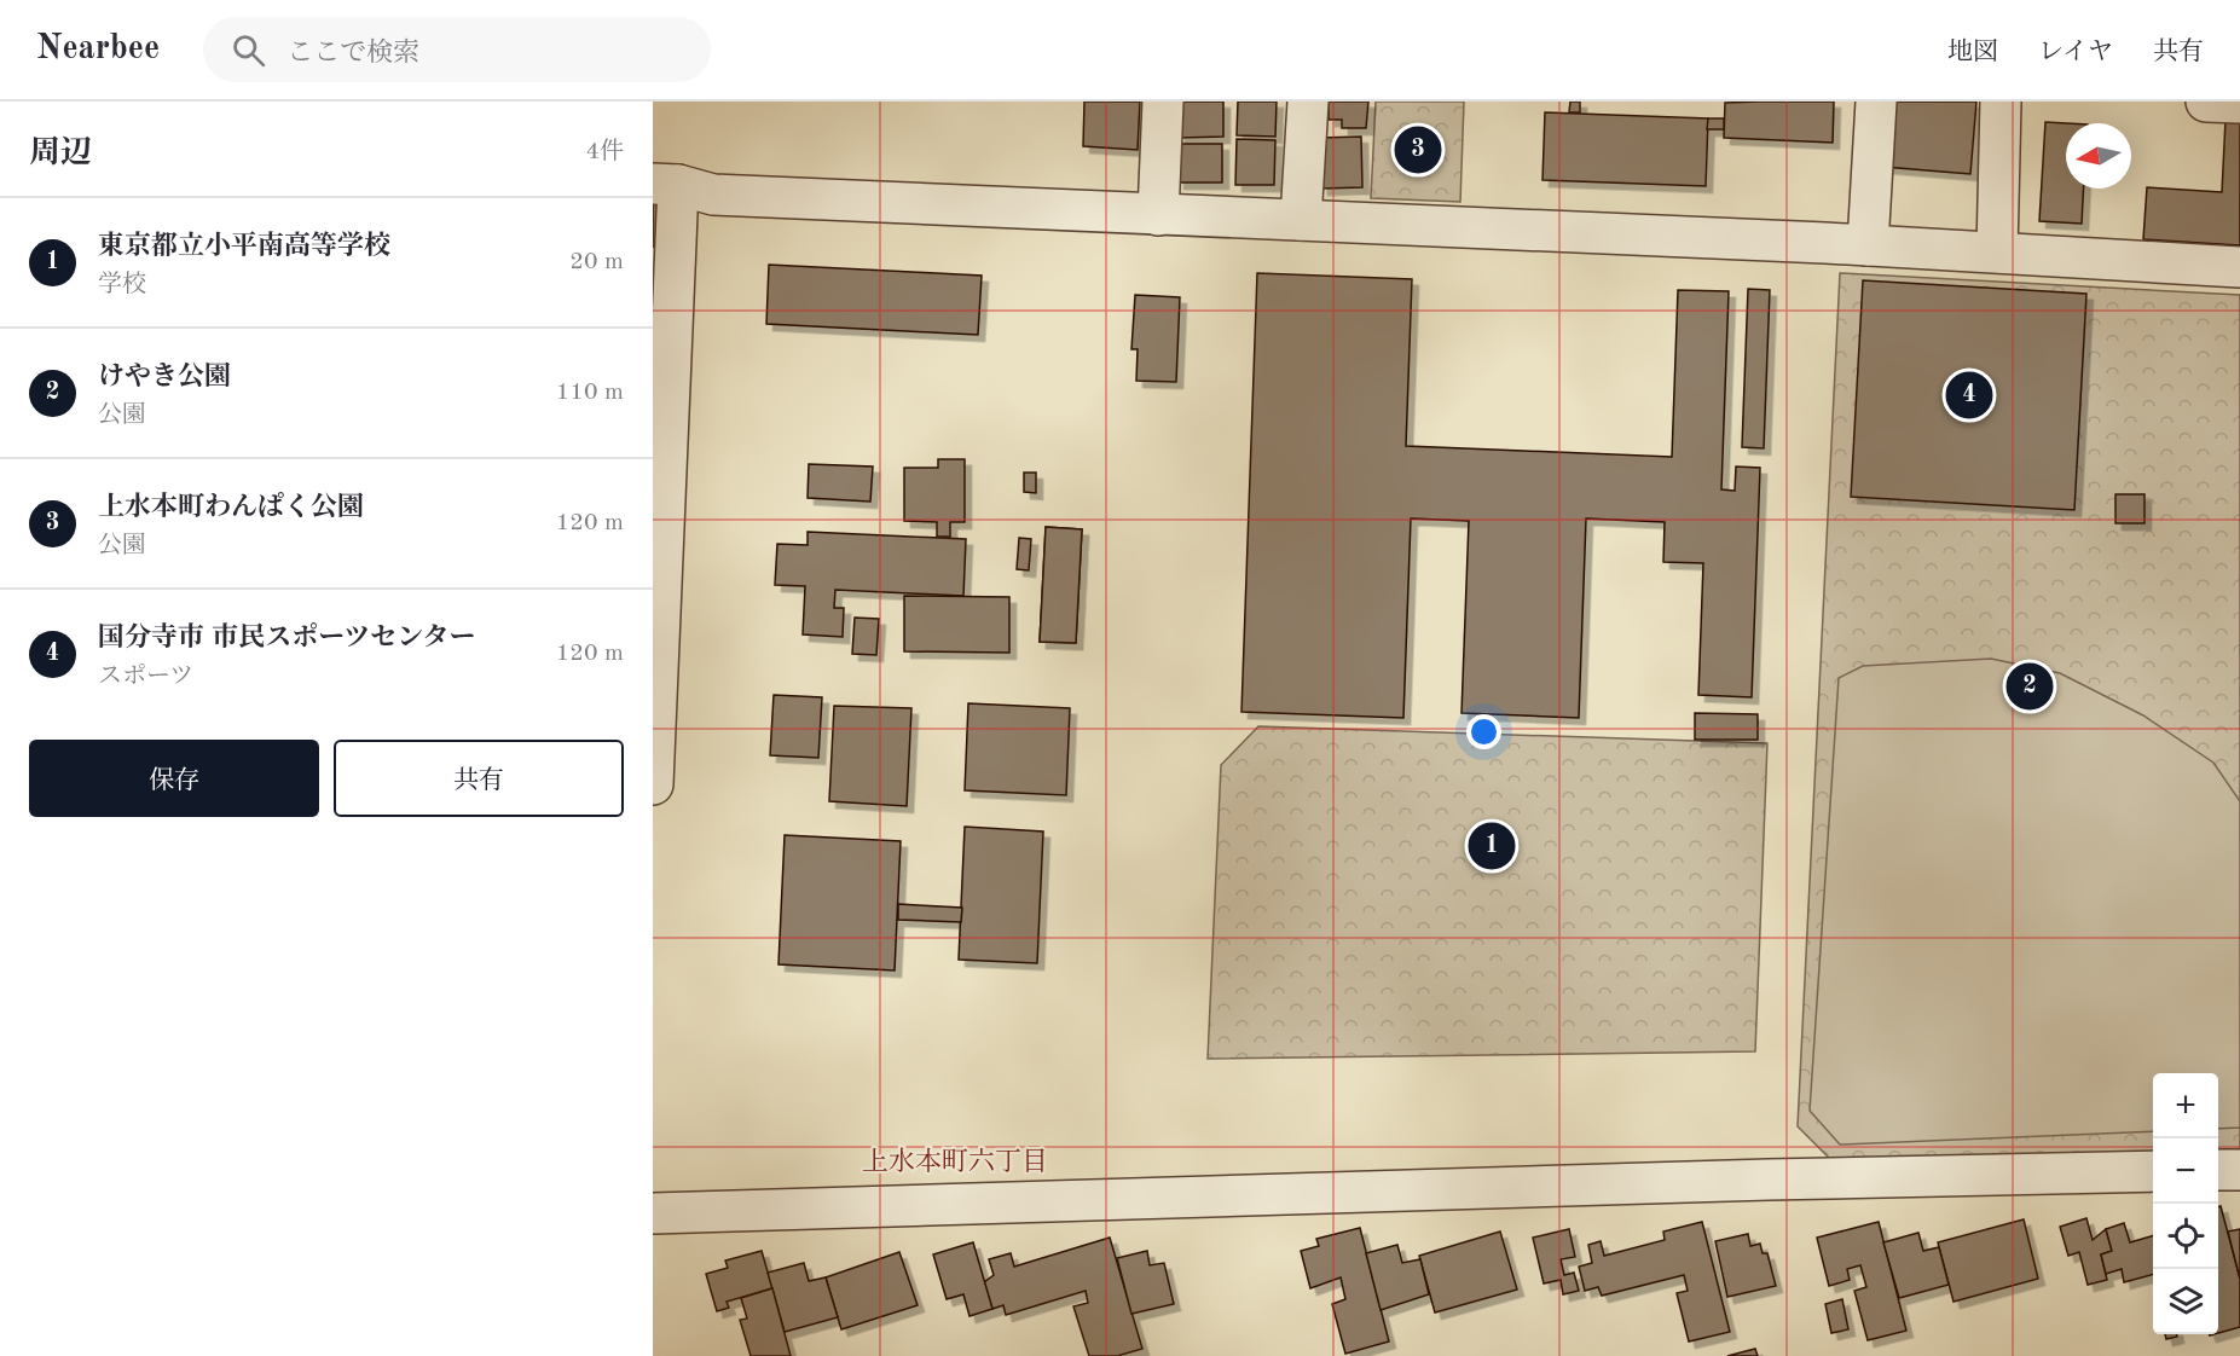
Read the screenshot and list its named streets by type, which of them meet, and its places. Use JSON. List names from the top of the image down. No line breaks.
{"districts":["上水本町六丁目"],"north":"left","page":{"header":"Nearbee","search":"ここで検索","nav":["地図","レイヤ","共有"],"heading":["周辺","4件"],"pins":["3","4","2","1"],"list":[{"mark":"1","name":"東京都立小平南高等学校","note":"学校","value":"20 m"},{"mark":"2","name":"けやき公園","note":"公園","value":"110 m"},{"mark":"3","name":"上水本町わんぱく公園","note":"公園","value":"120 m"},{"mark":"4","name":"国分寺市 市民スポーツセンター","note":"スポーツ","value":"120 m"}],"buttons":["保存","共有"],"map_buttons":["+","−"]}}
